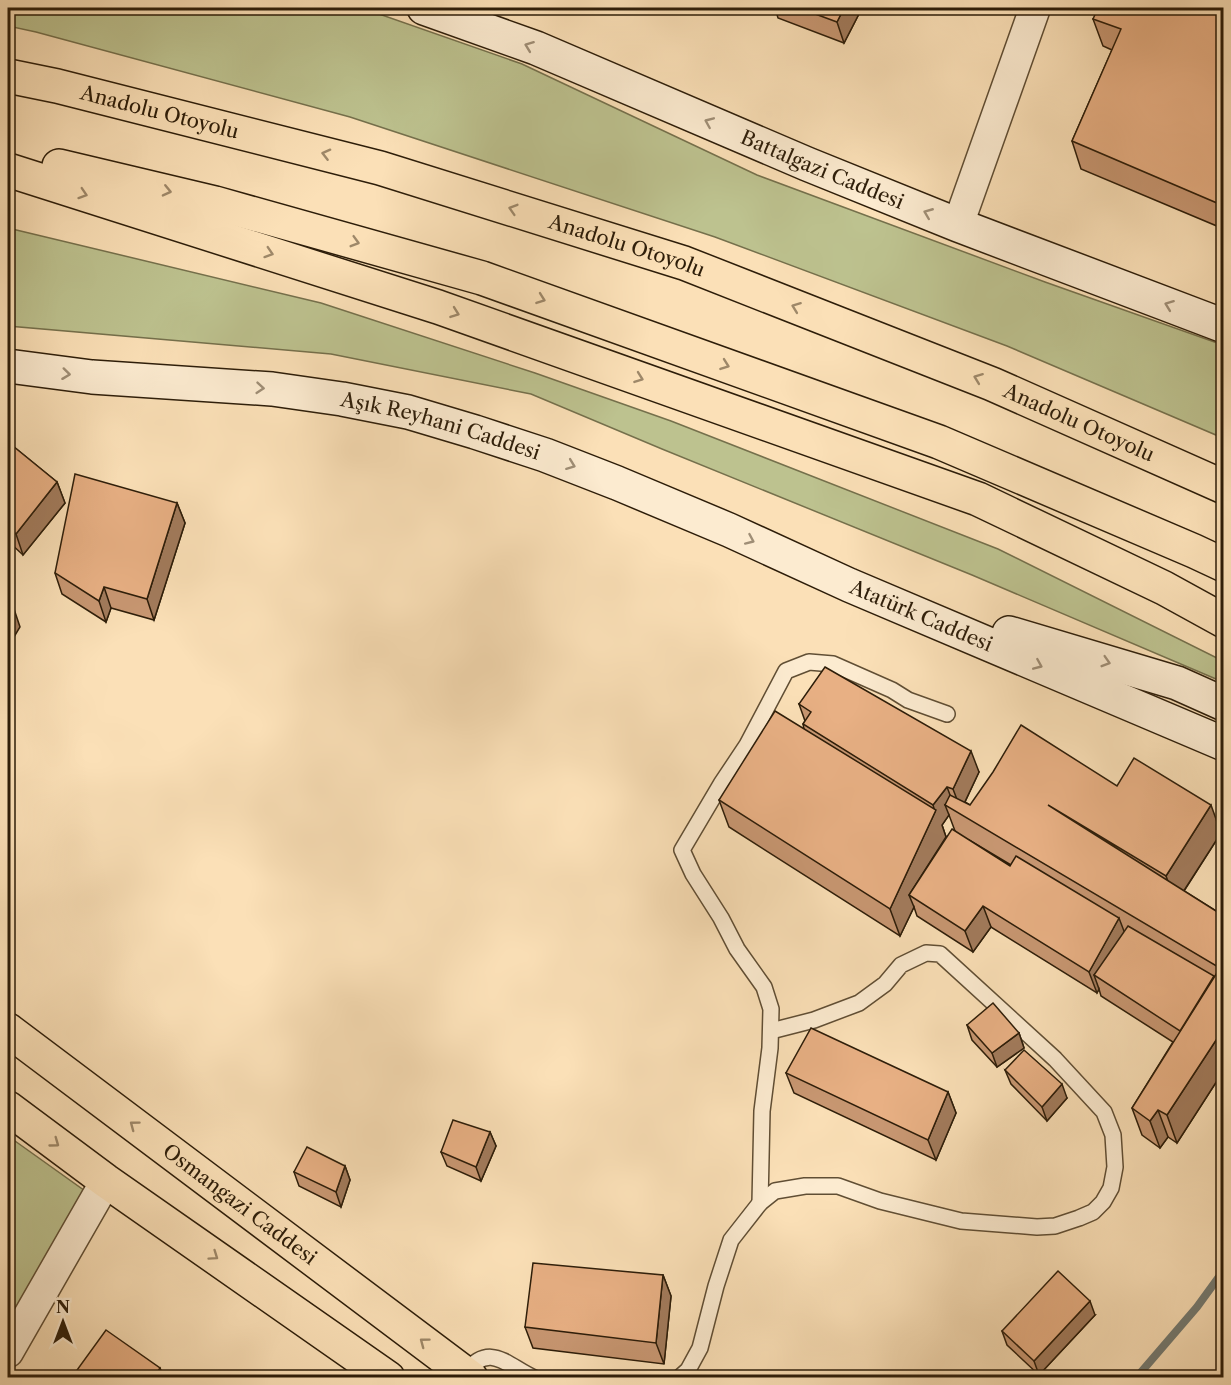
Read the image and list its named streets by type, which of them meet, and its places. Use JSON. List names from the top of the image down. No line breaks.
{"streets":{"main road":["Anadolu Otoyolu","Battalgazi Caddesi","Aşık Reyhani Caddesi","Atatürk Caddesi","Osmangazi Caddesi"]},"crossings":[["Aşık Reyhani Caddesi","Atatürk Caddesi"]],"north":"top"}
